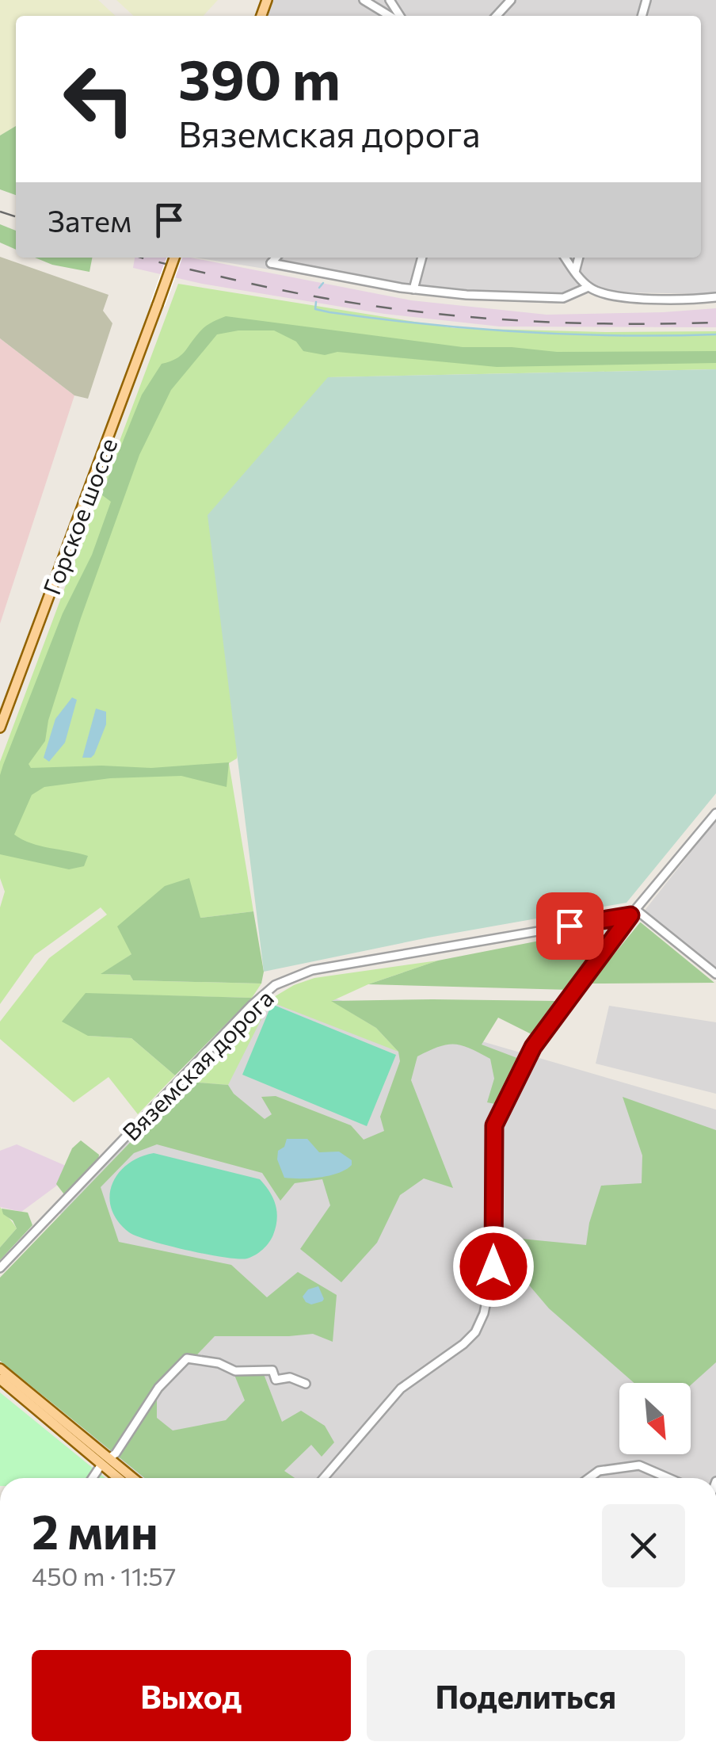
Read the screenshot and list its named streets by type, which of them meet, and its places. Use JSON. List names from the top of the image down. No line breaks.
{"streets":{"main road":["Горское шоссе"],"street":["Вяземская дорога"]},"north":"bottom right","page":{"turn":["390 m","Вяземская дорога"],"then":"Затем","heading":["2 мин","450 m · 11:57"],"buttons":["Выход","Поделиться"]}}
